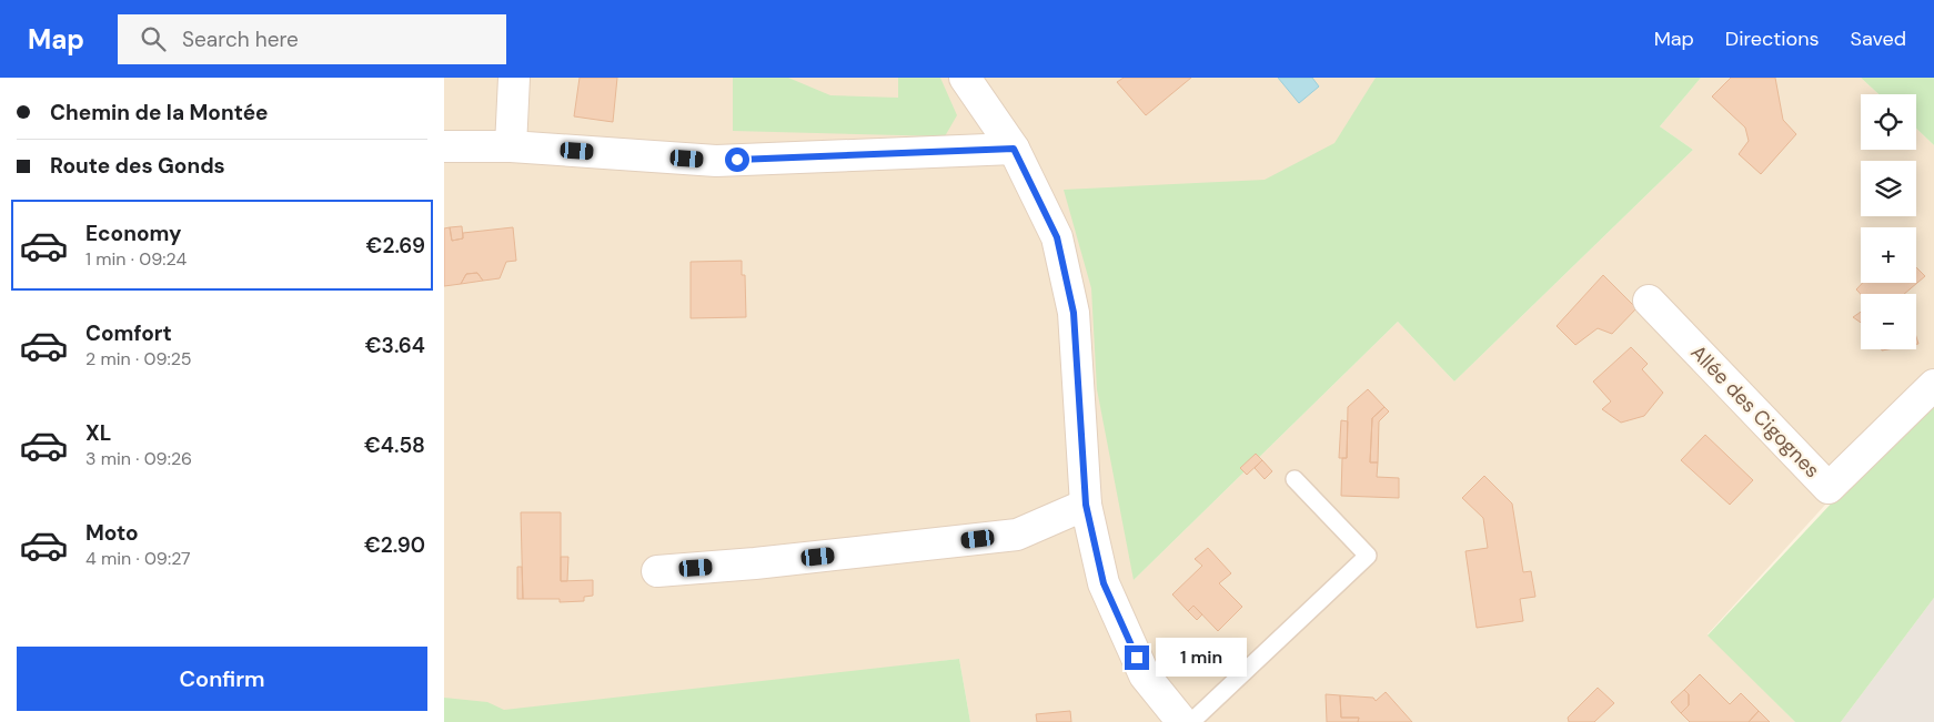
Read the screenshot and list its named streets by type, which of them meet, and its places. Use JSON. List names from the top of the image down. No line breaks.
{"streets":{"street":["Allée des Cigognes"]},"page":{"header":"Map","search":"Search here","nav":["Map","Directions","Saved"],"banner":["Chemin de la Montée","Route des Gonds"],"map_buttons":["+","−"],"list":[{"name":"Economy","note":"1 min · 09:24","value":"€2.69"},{"name":"Comfort","note":"2 min · 09:25","value":"€3.64"},{"name":"XL","note":"3 min · 09:26","value":"€4.58"},{"name":"Moto","note":"4 min · 09:27","value":"€2.90"}],"buttons":"Confirm","bubble":"1 min"}}
